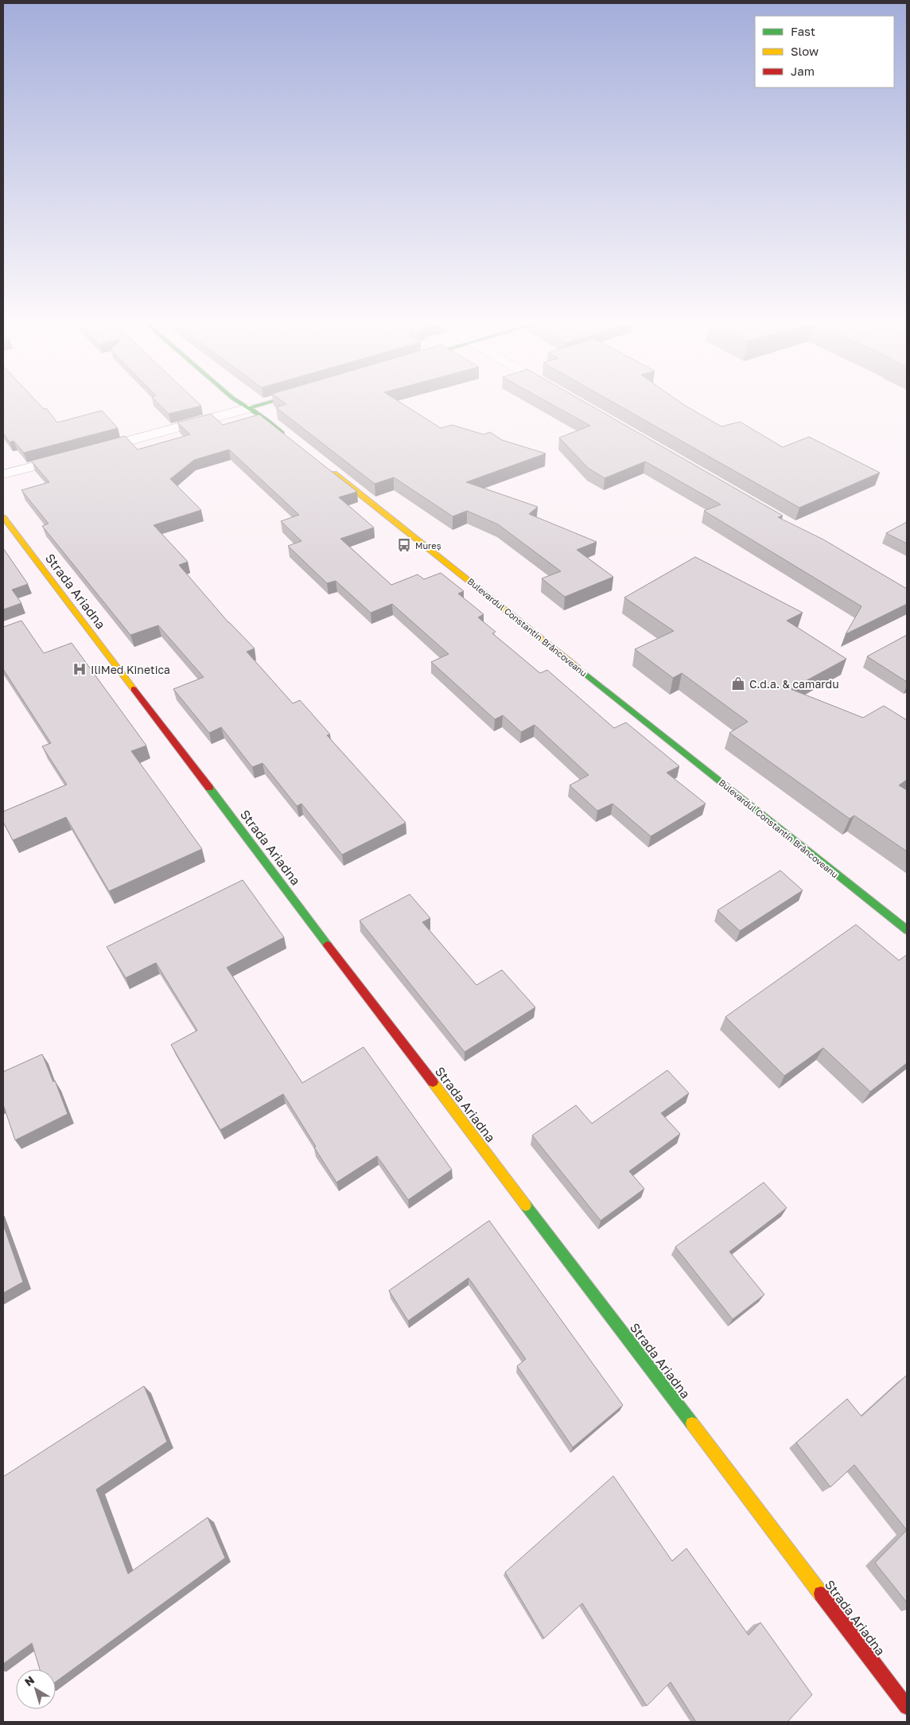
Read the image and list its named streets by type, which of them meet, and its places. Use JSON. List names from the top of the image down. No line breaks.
{"streets":{"street":["Strada Ariadna","Bulevardul Constantin Brâncoveanu"]},"places":{"bus stop":["Mureș"],"hospital":["IliMed Kinetica"],"shop":["C.d.a. & camardu"]},"legend":["Fast","Slow","Jam"],"north":"top left"}
